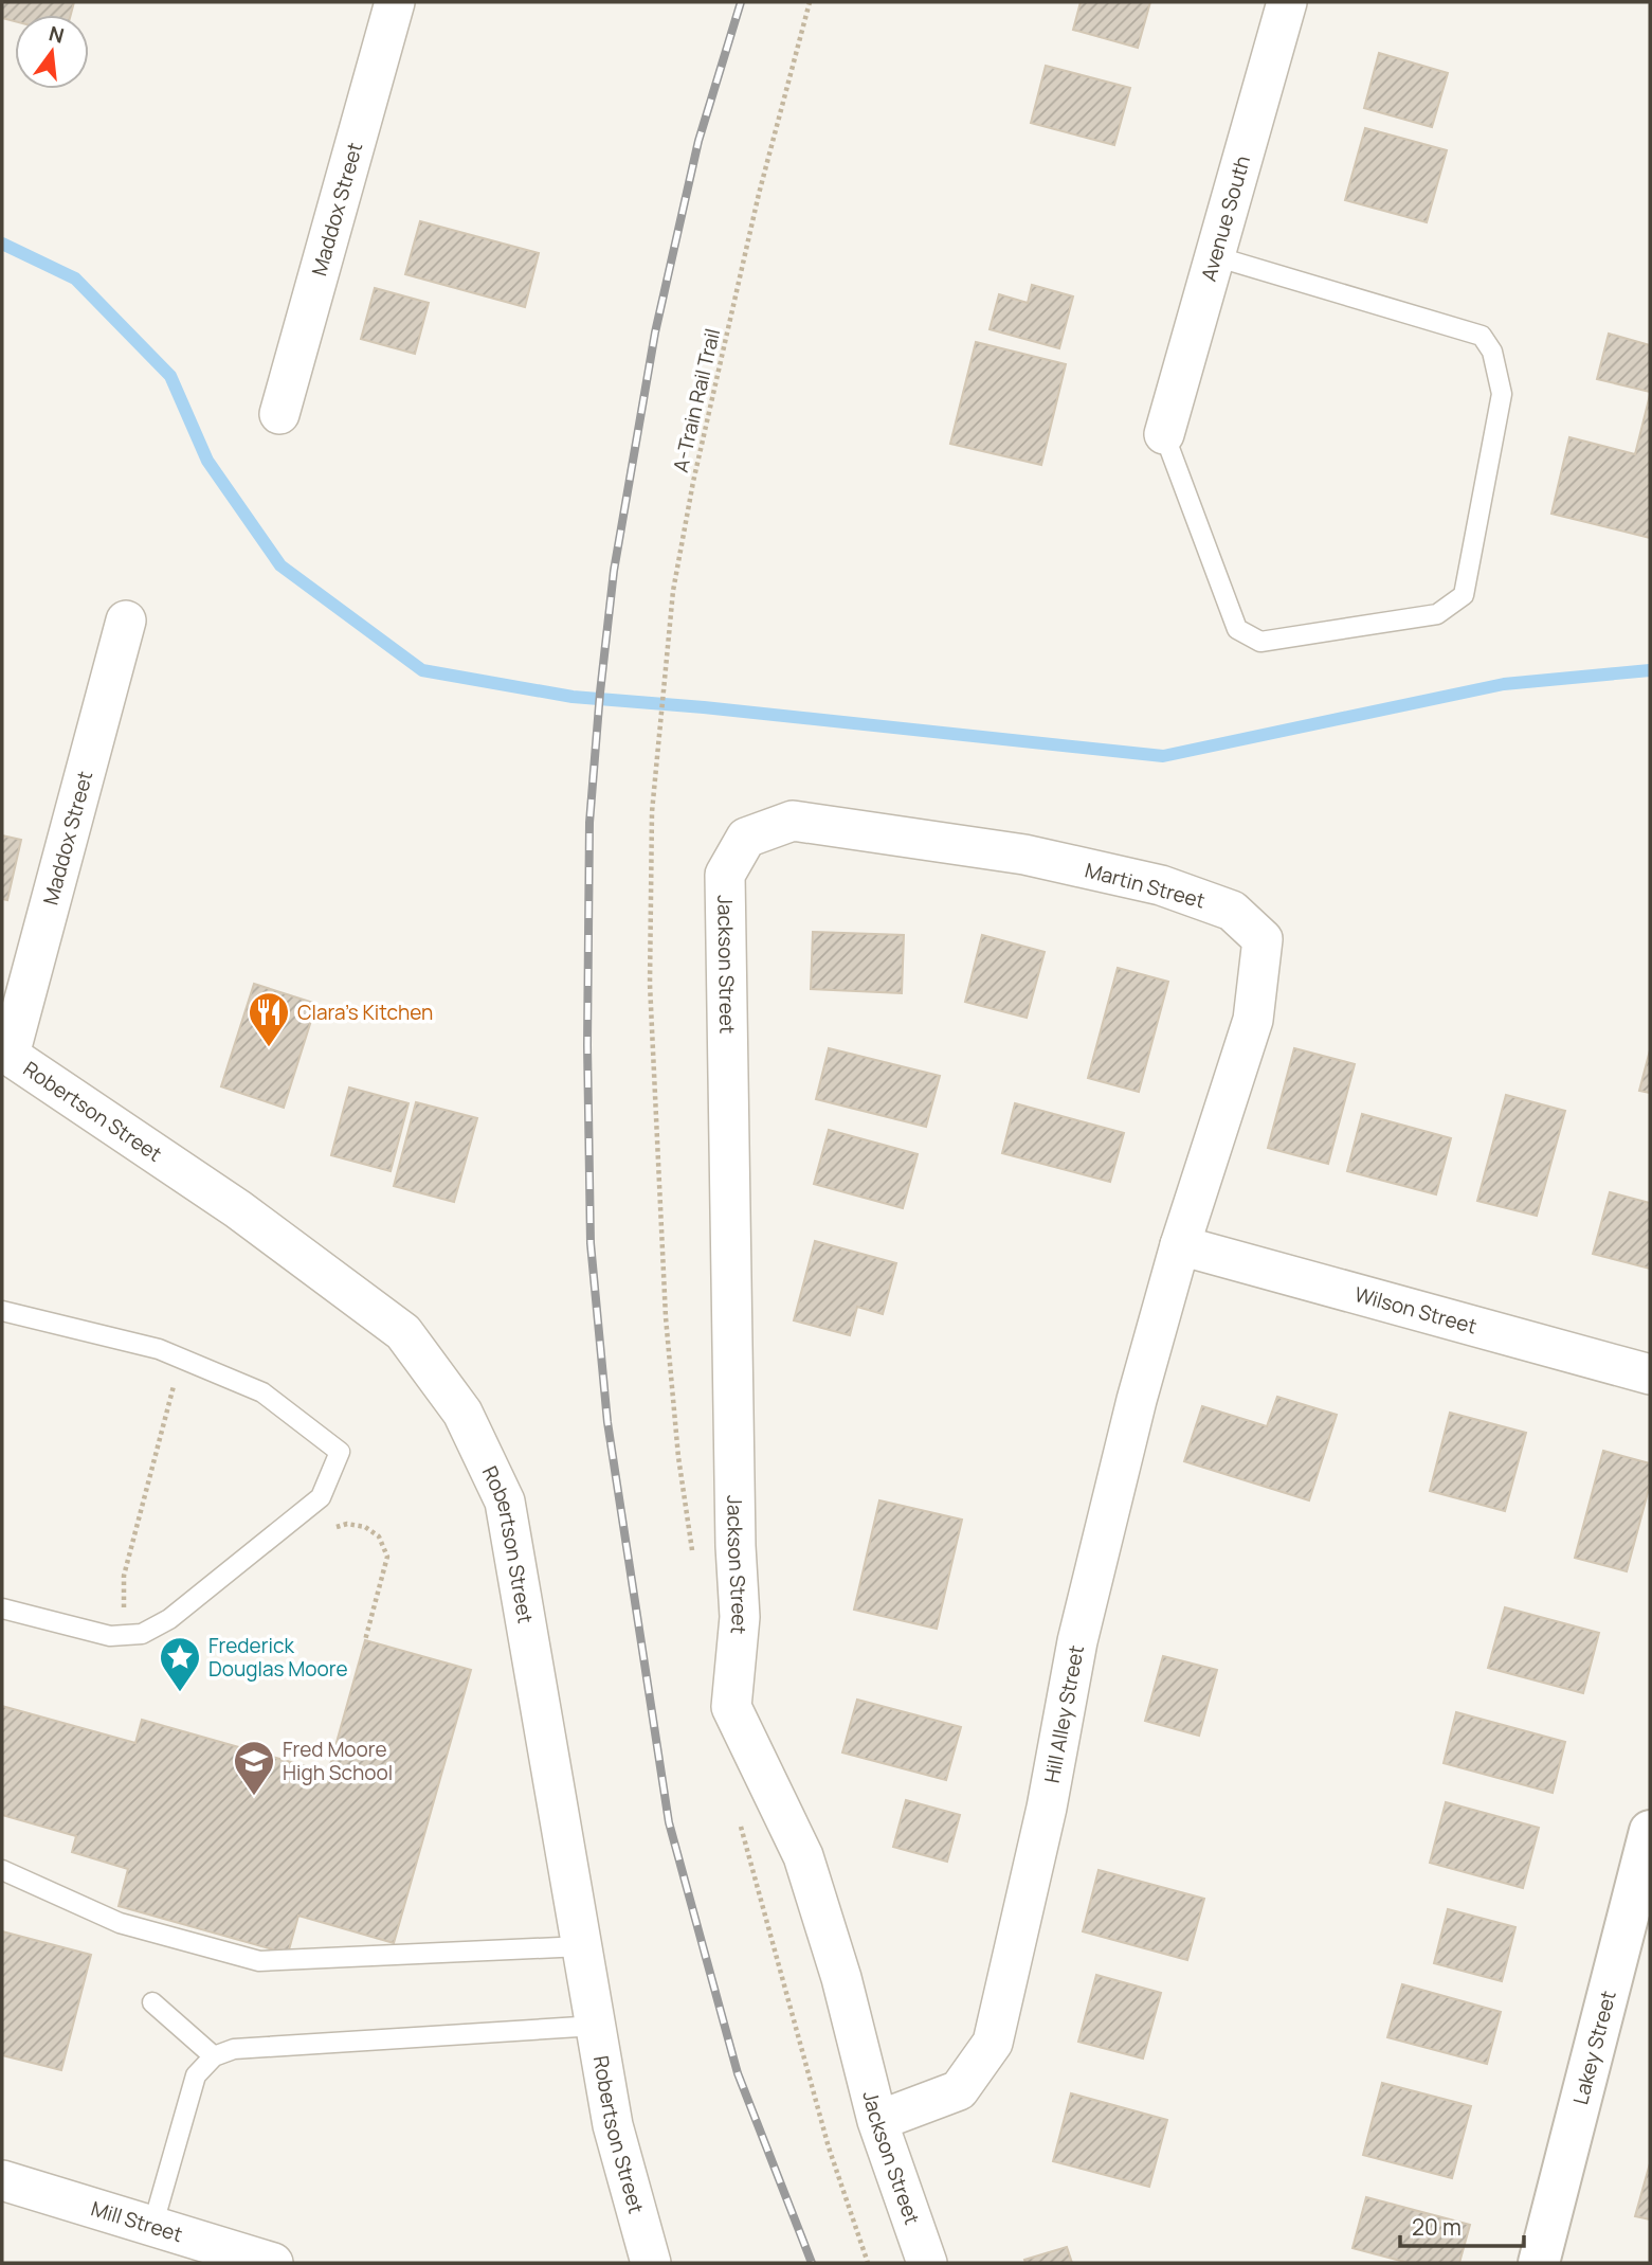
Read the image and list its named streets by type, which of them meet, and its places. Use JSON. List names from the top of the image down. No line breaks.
{"streets":{"street":["Maddox Street","Avenue South","Martin Street","Jackson Street","Robertson Street","Wilson Street","Hill Alley Street","Lakey Street","Mill Street"],"path":["A-Train Rail Trail"]},"crossings":[["Maddox Street","Robertson Street"],["Martin Street","Jackson Street"],["Martin Street","Wilson Street"],["Martin Street","Hill Alley Street"],["Jackson Street","Hill Alley Street"],["Wilson Street","Hill Alley Street"]],"places":{"restaurant":["Clara's Kitchen"],"place":["Frederick Douglas Moore"],"school or university":["Fred Moore High School"]},"scale_bar":"20 m","north":"top"}
